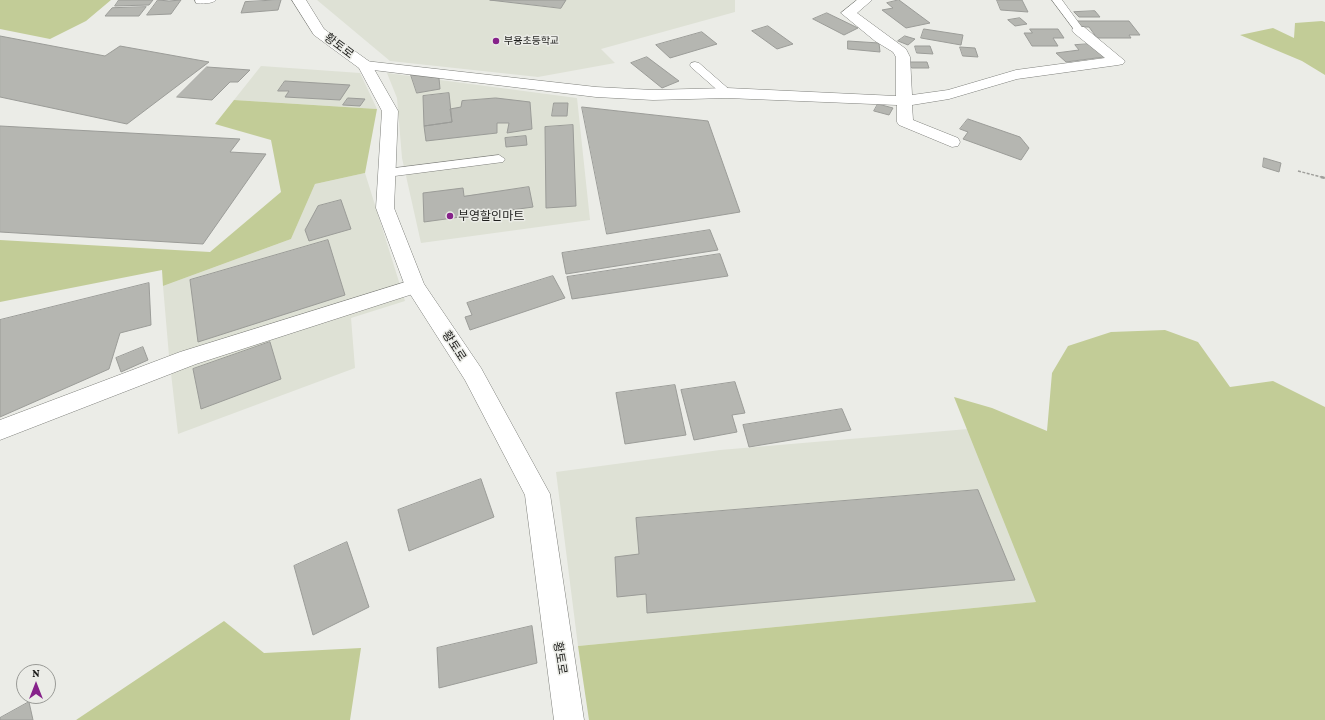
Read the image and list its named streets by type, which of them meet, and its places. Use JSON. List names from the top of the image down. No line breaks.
{"streets":{"street":["황토로"]},"places":["부용초등학교","부영할인마트"],"north":"top"}
